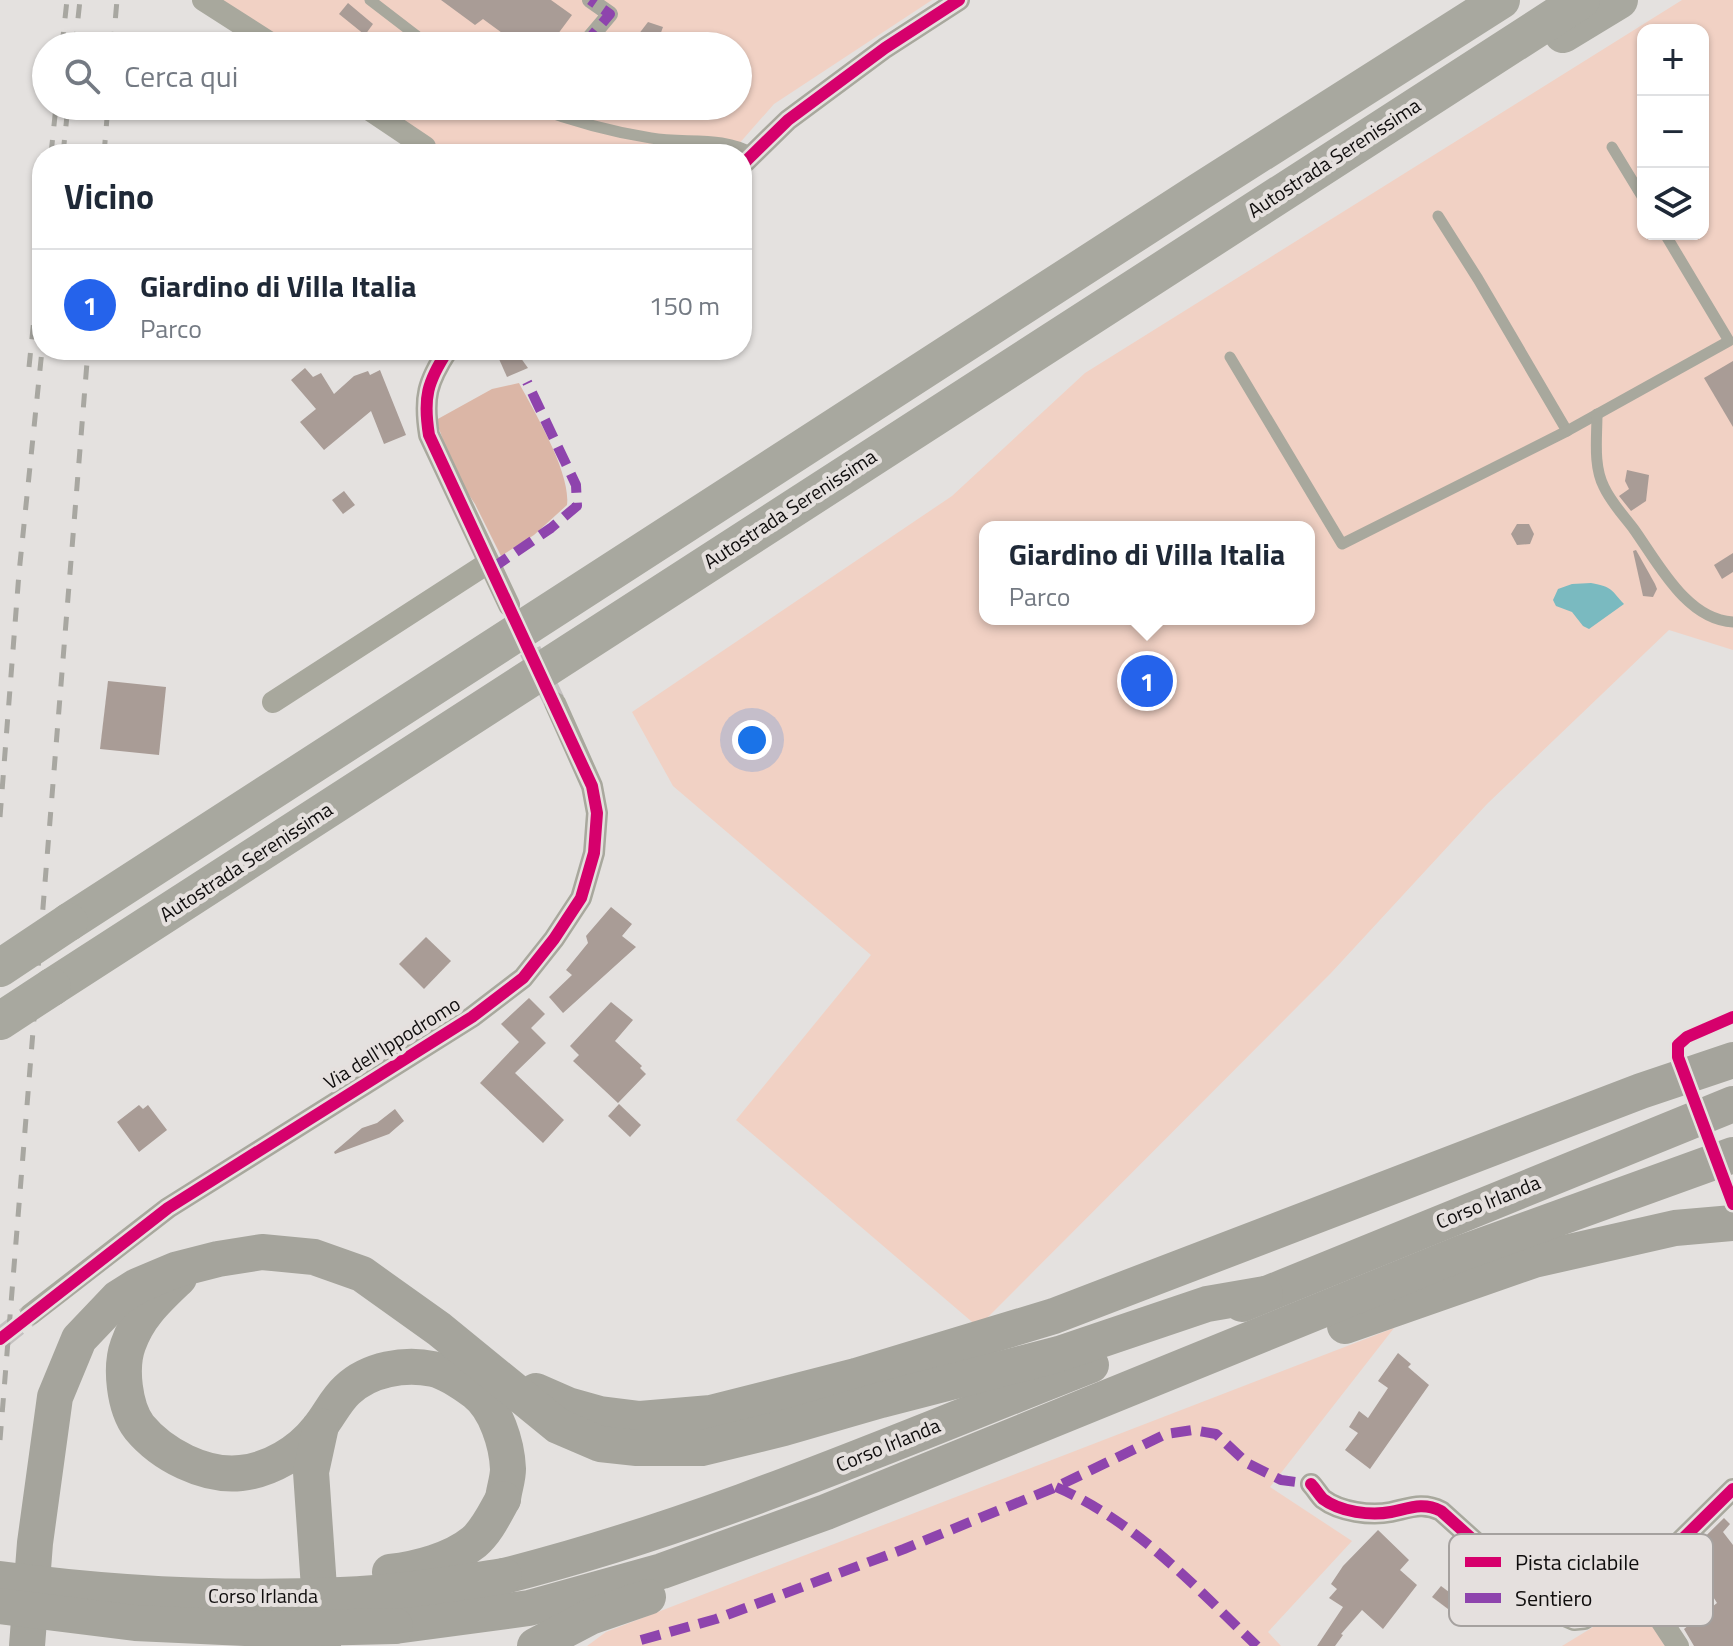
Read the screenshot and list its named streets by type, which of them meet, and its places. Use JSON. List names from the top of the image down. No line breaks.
{"streets":{"highway":["Autostrada Serenissima","Corso Irlanda"],"street":["Via dell'Ippodromo"]},"legend":["Pista ciclabile","Sentiero"],"page":{"map_buttons":["+","−"],"search":"Cerca qui","heading":"Vicino","list":[{"mark":"1","name":"Giardino di Villa Italia","note":"Parco","value":"150 m"}],"popup":["Giardino di Villa Italia","Parco"],"pins":"1"}}
